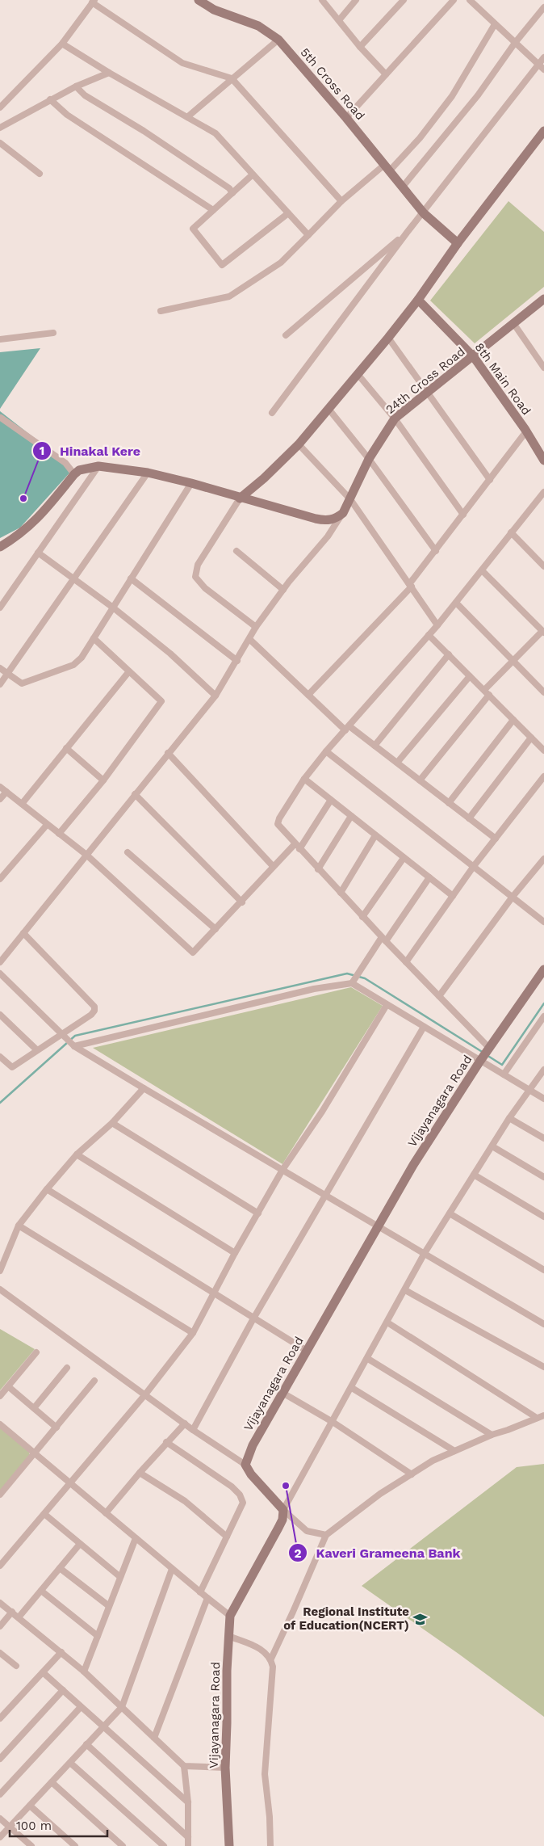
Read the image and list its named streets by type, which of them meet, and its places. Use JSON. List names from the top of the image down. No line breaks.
{"streets":{"street":["5th Cross Road","8th Main Road","24th Cross Road","Vijayanagara Road"]},"crossings":[["8th Main Road","24th Cross Road"]],"places":{"other":["Hinakal Kere","Kaveri Grameena Bank"],"school or university":["Regional Institute of Education(NCERT)"]},"scale_bar":"100 m"}
